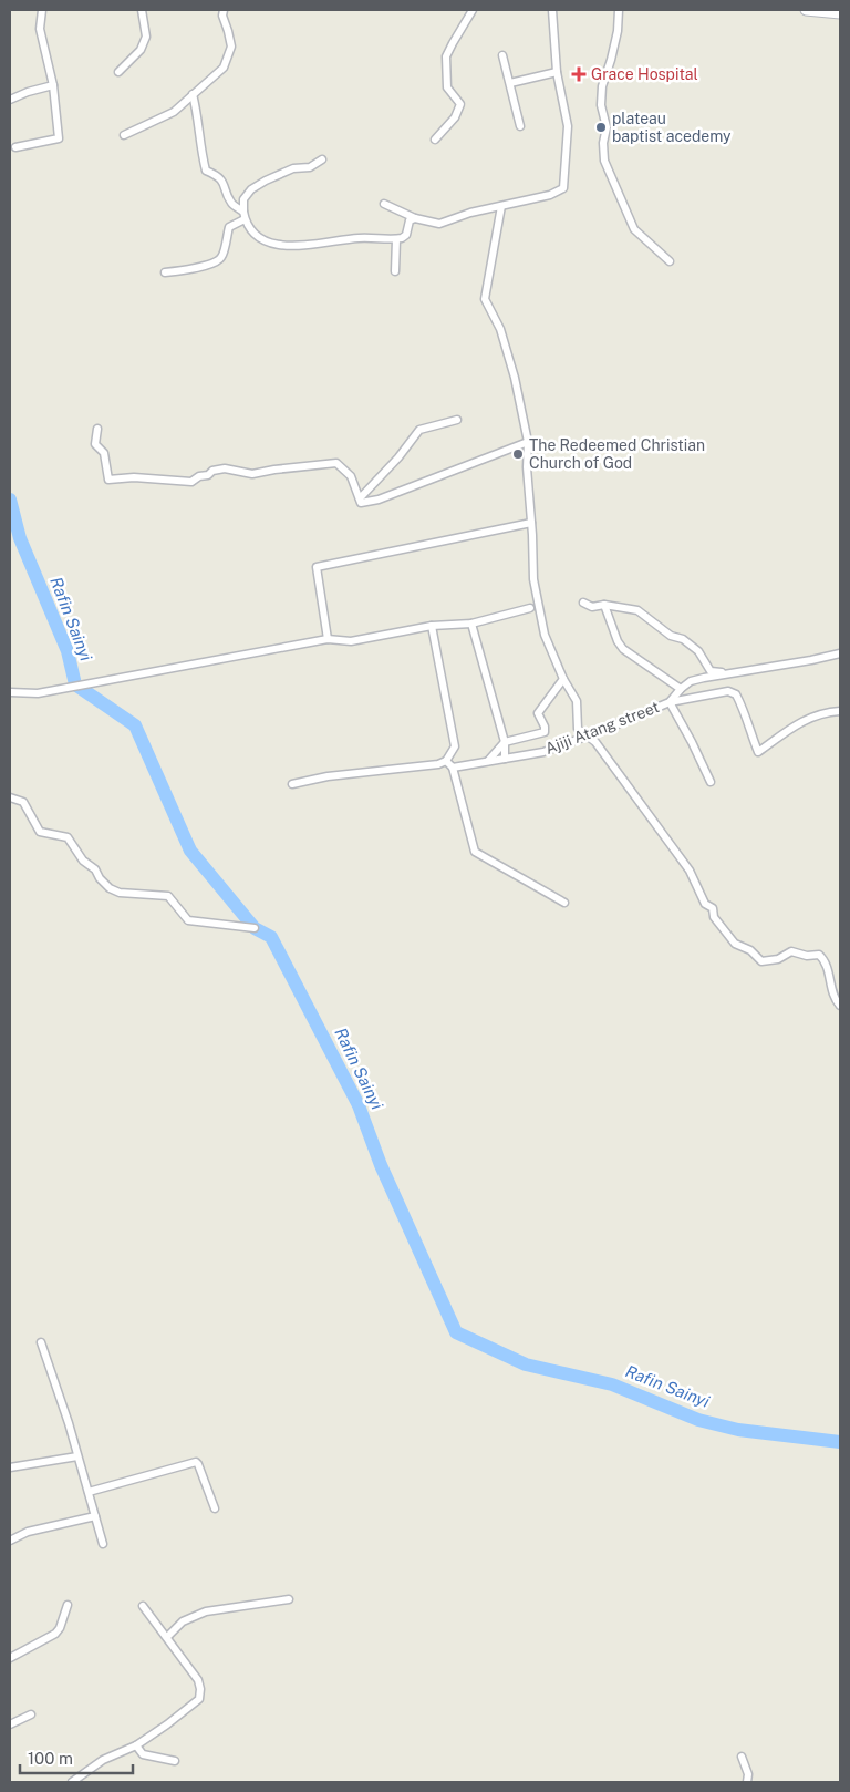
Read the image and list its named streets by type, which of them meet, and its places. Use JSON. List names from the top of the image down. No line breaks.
{"streets":{"street":["Ajiji Atang street"]},"water":["Rafin Sainyi"],"places":{"health":["Grace Hospital"],"other":["plateau baptist acedemy","The Redeemed Christian Church of God"]},"scale_bar":"100 m"}
